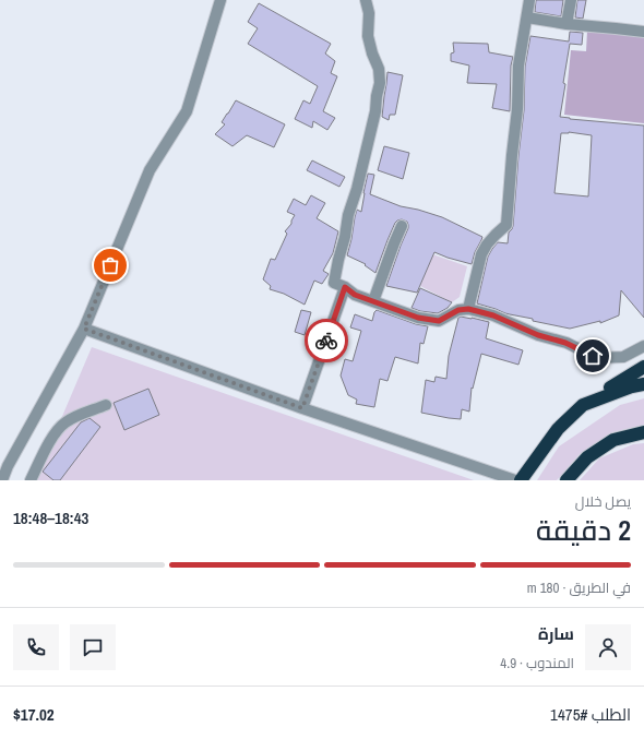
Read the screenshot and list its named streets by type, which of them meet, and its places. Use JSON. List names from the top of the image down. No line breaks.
{"page":{"heading":["2 دقيقة","يصل خلال","18:43–18:48"],"panel":["سارة","المندوب · 4.9","الطلب #1475","$17.02"],"bar":"في الطريق · 180 m"}}
